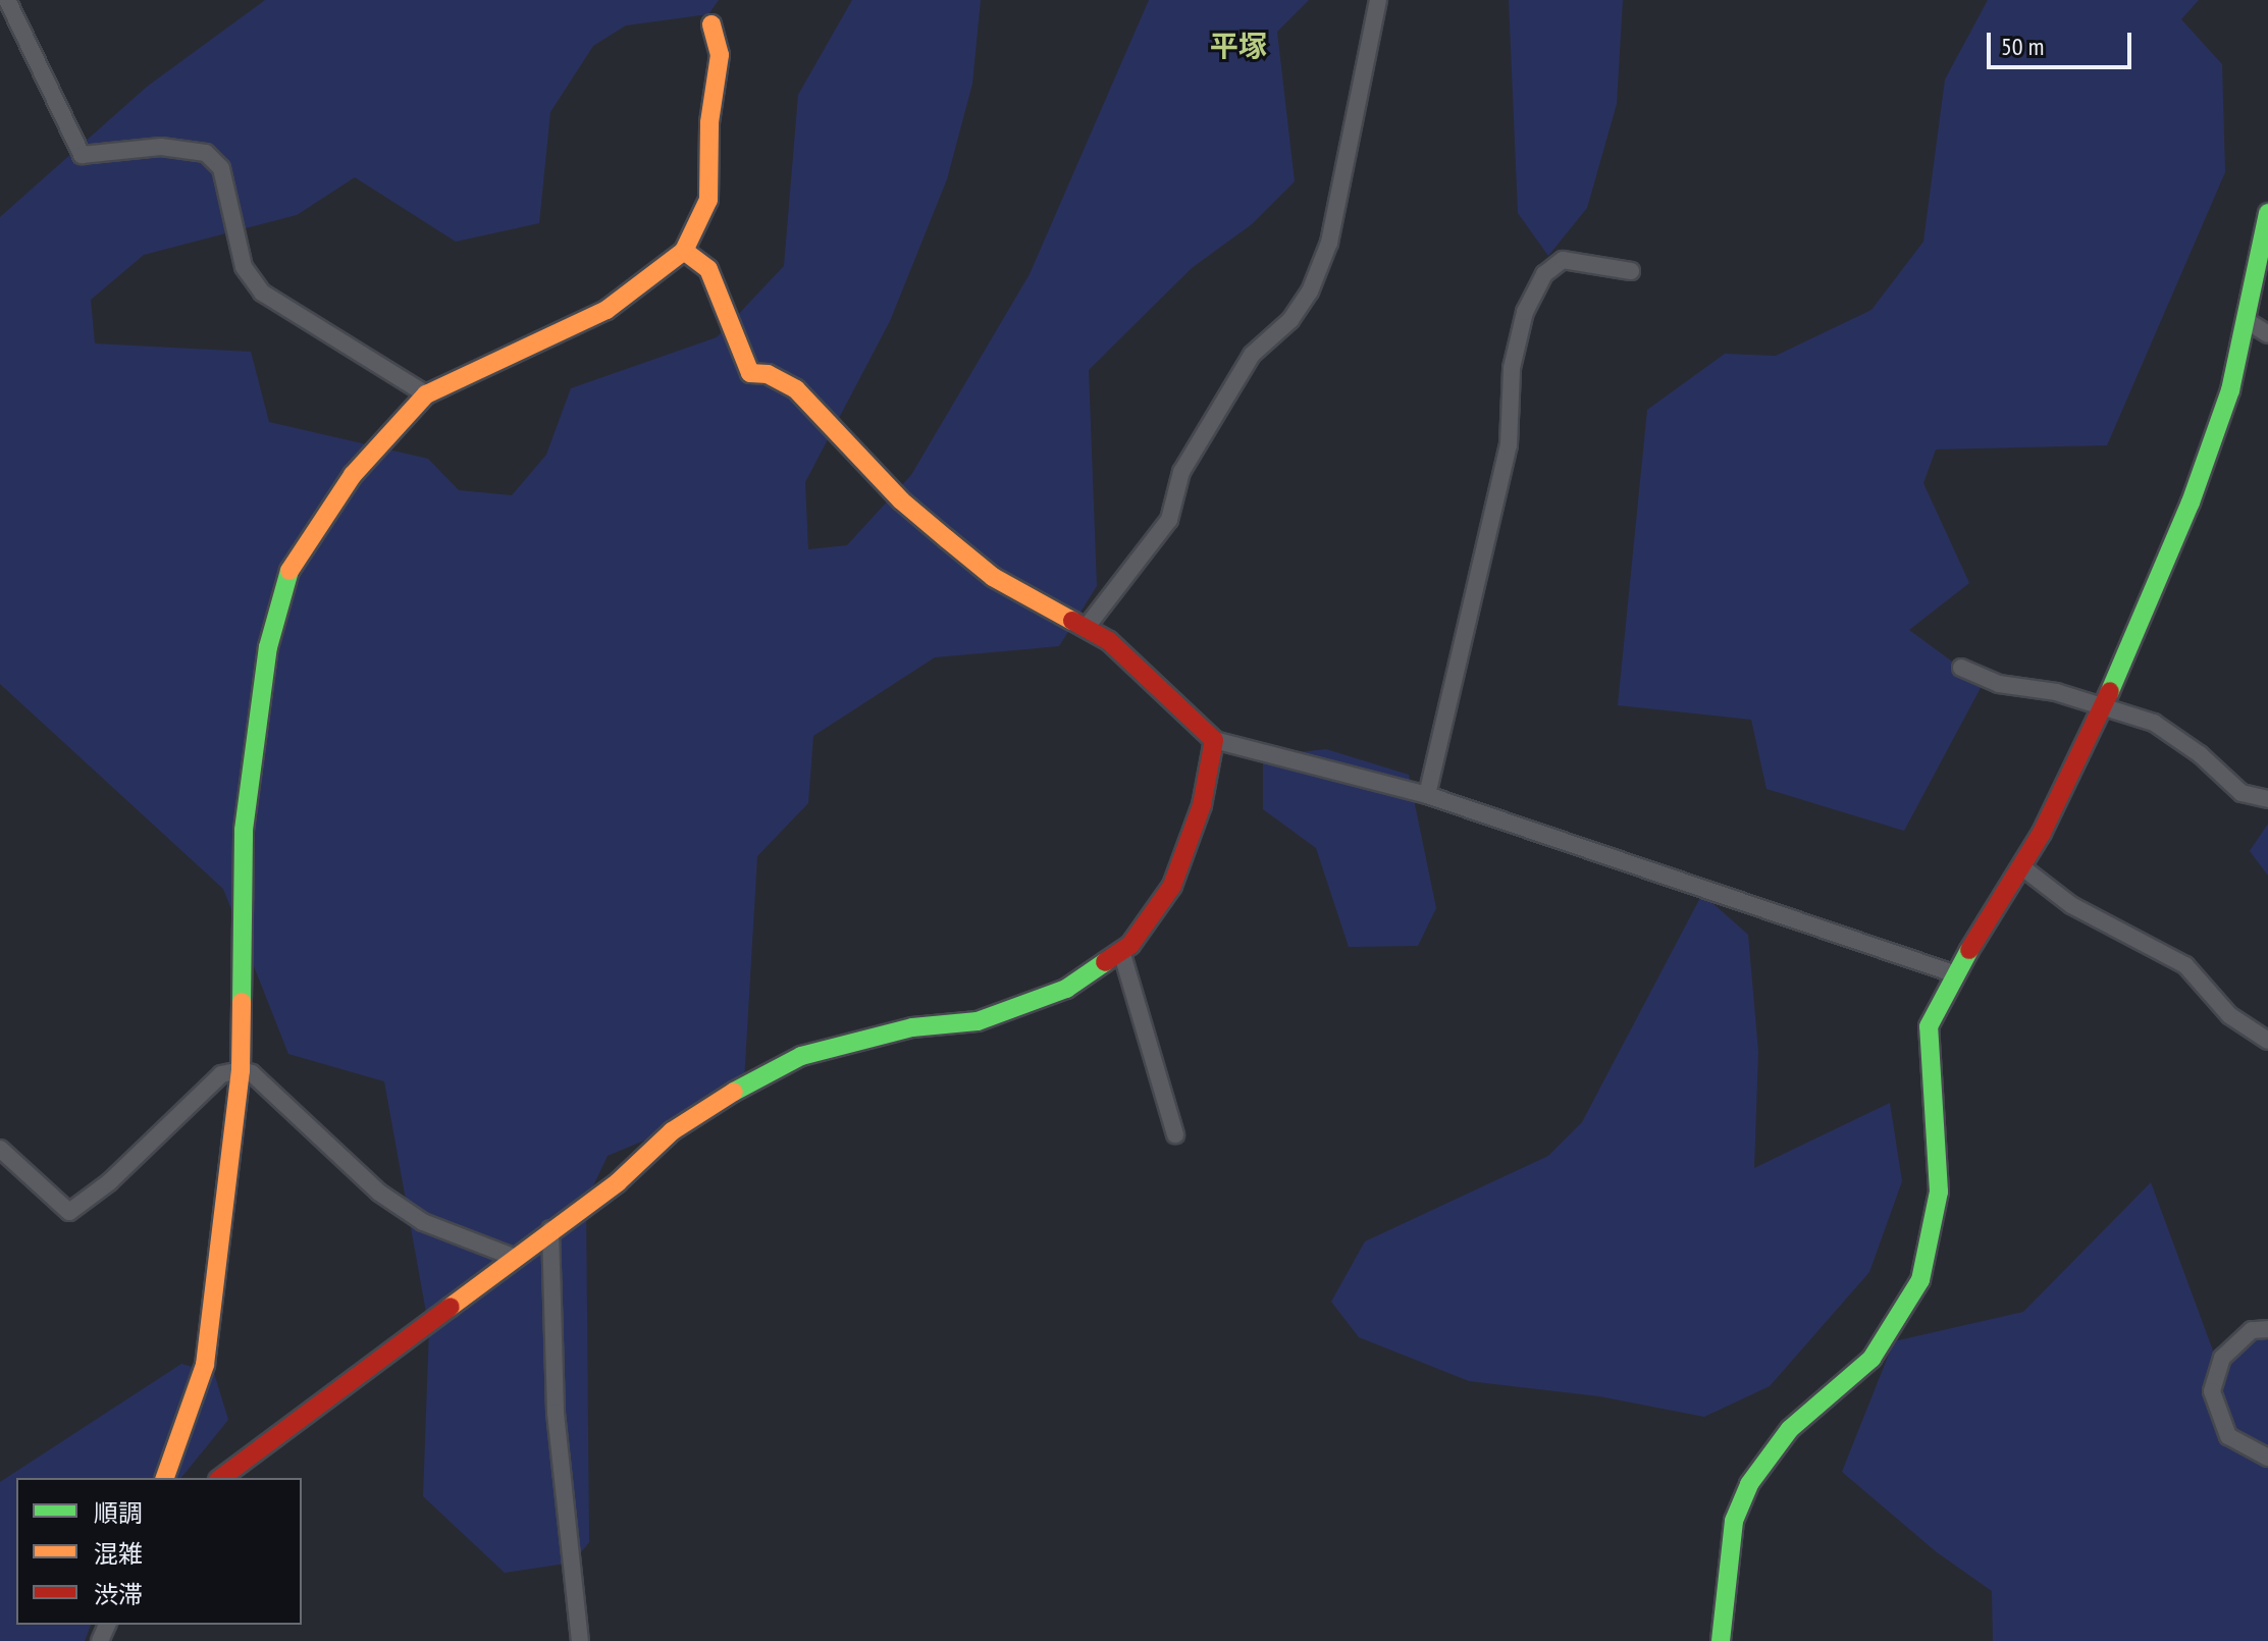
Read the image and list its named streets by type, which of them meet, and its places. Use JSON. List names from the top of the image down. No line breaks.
{"districts":["平塚"],"legend":["順調","混雑","渋滞"],"scale_bar":"50 m"}
